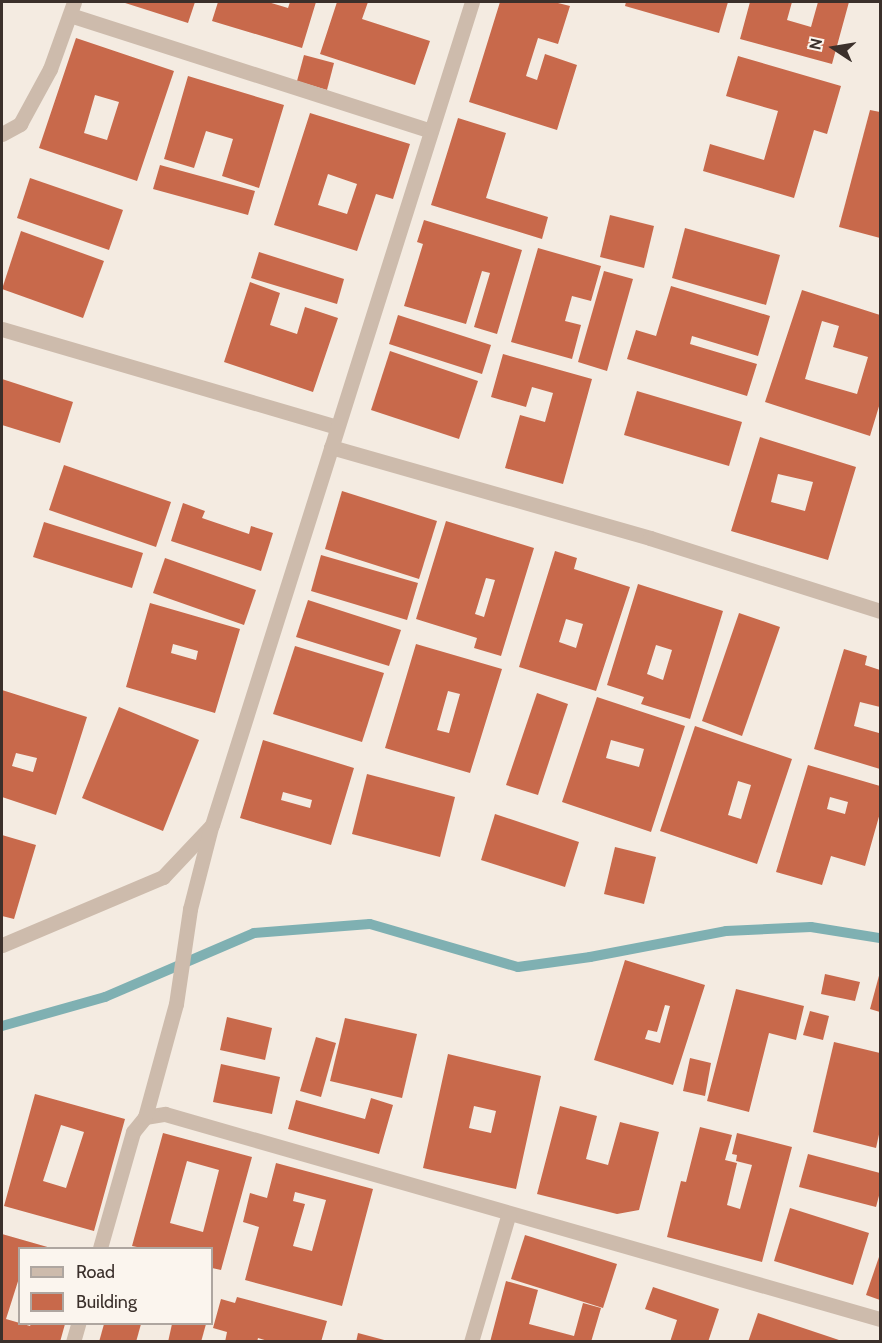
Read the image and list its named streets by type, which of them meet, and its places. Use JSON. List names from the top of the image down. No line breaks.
{"legend":["Road","Building"],"north":"left"}
